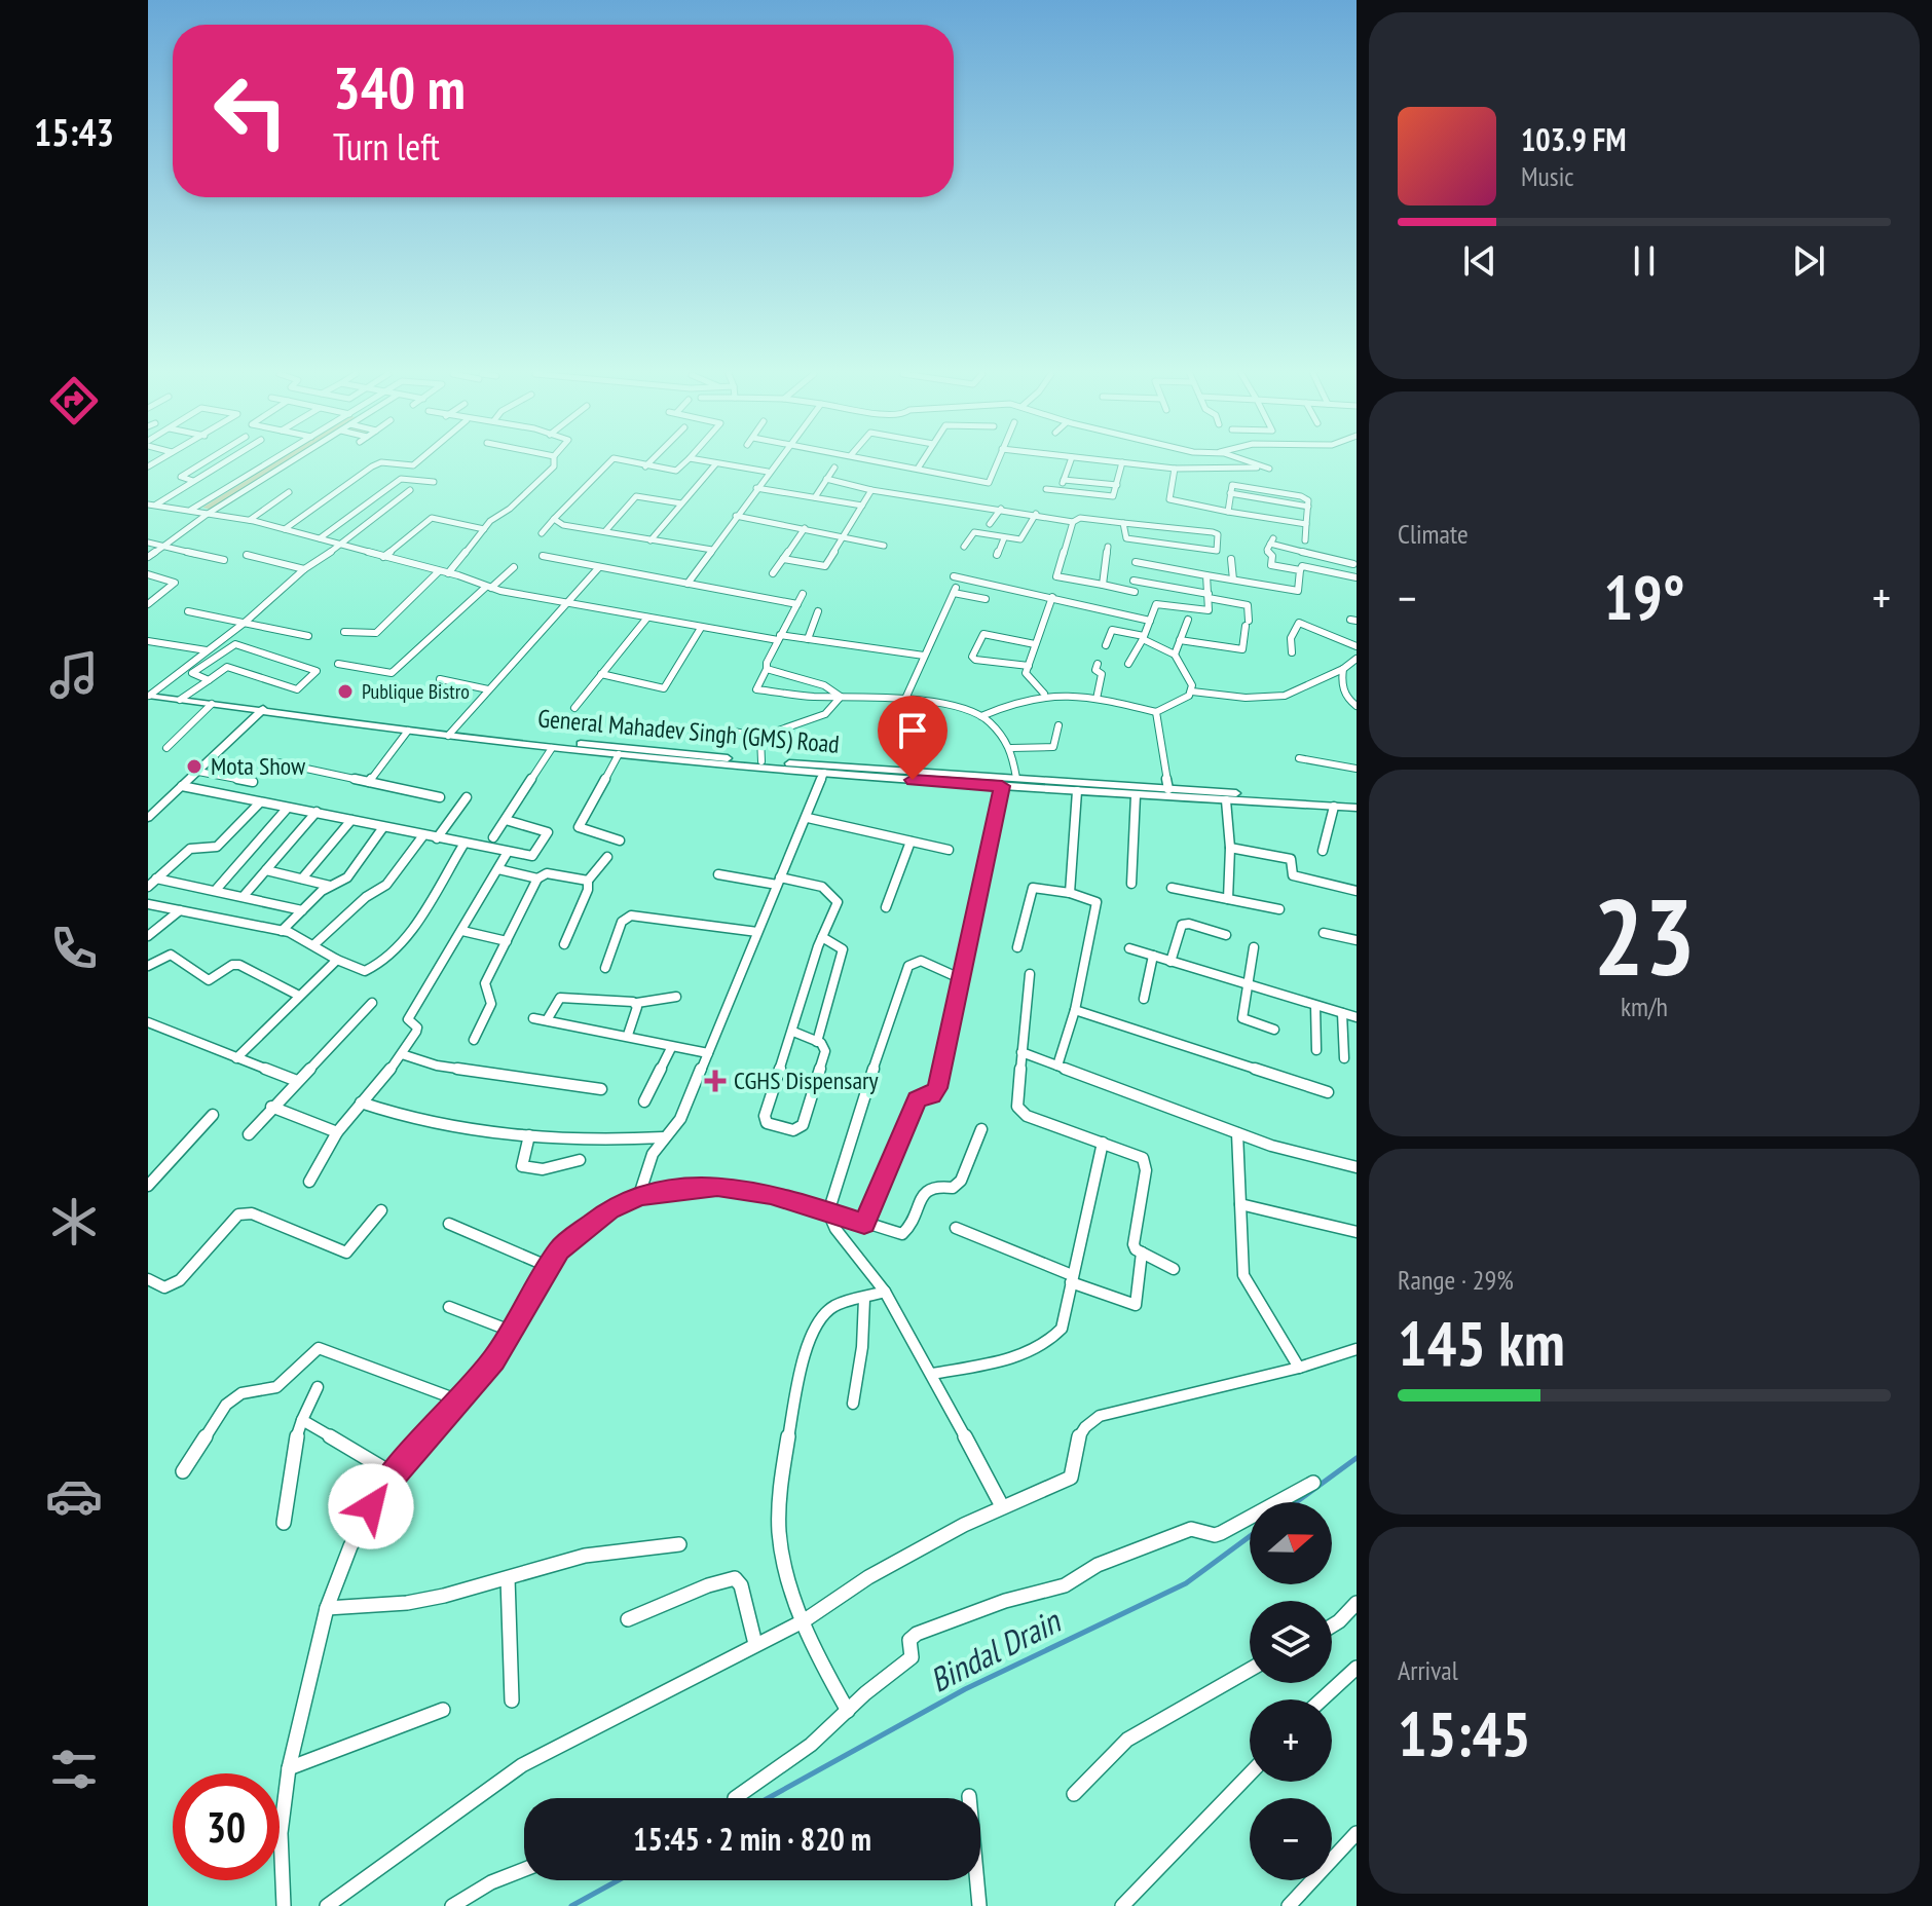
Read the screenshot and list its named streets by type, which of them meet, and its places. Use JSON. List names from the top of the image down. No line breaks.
{"streets":{"street":["General Mahadev Singh (GMS) Road"]},"water":["Bindal Drain"],"places":{"other":["Publique Bistro","Mota Show"],"health":["CGHS Dispensary"]},"north":"right","page":{"tabs":"15:43","turn":["340 m","Turn left"],"song":["103.9 FM","Music"],"tile":["Climate",["23","km/h"],["Range · 29%","145 km"],["Arrival","15:45"]],"heat":["−","19°","+"],"map_buttons":["+","−"],"limit":"30","trip":"15:45 · 2 min · 820 m"}}
